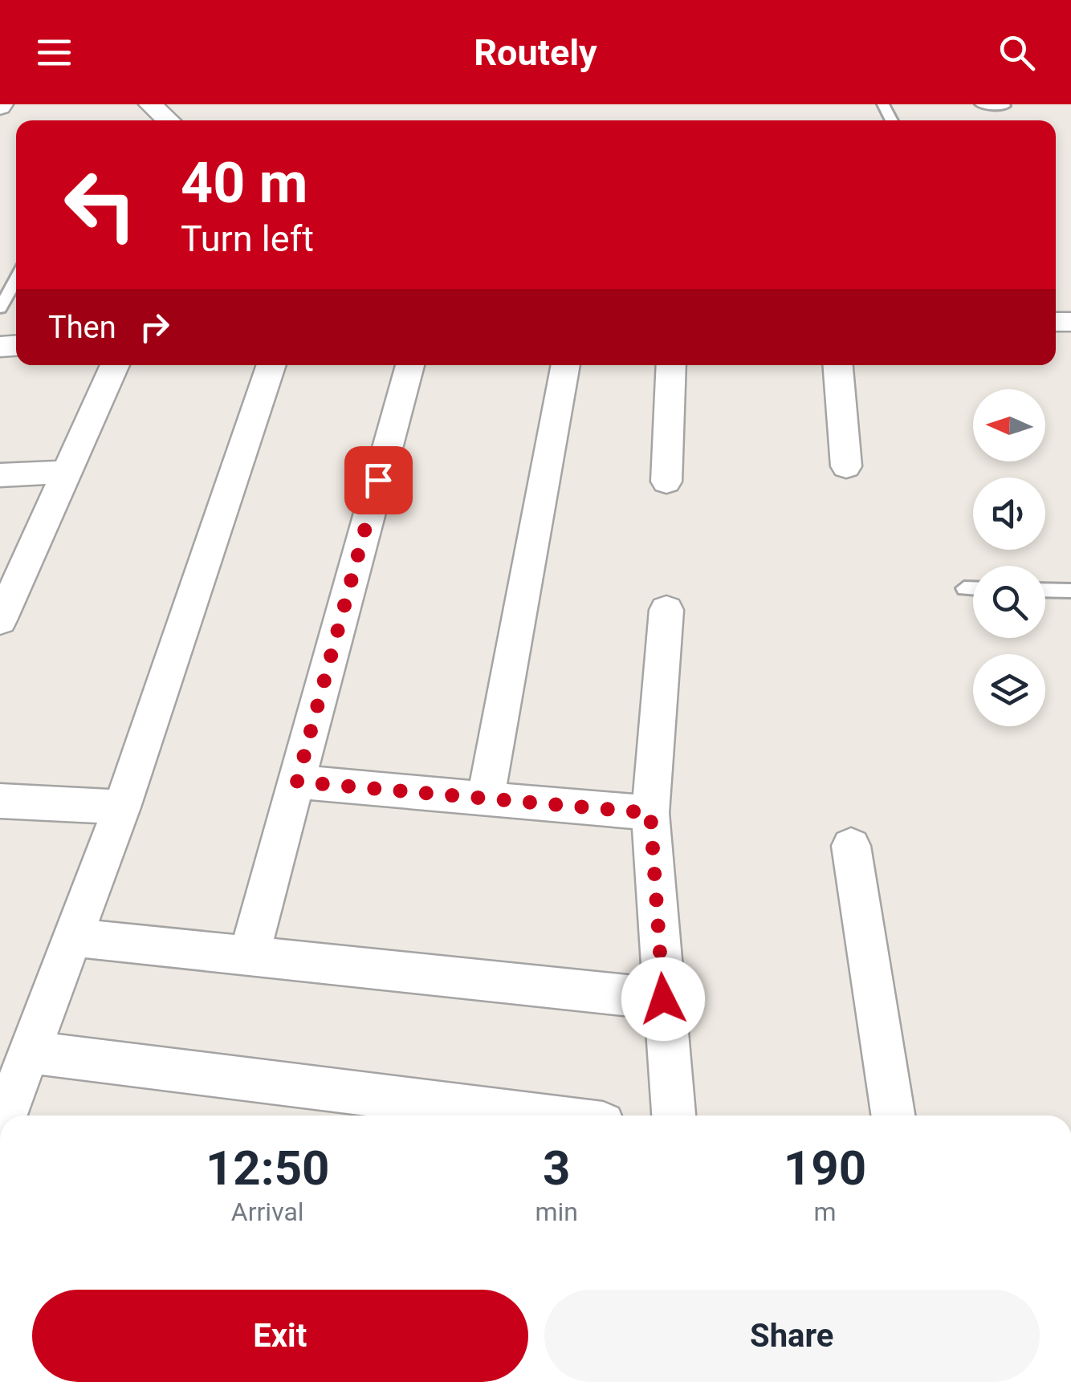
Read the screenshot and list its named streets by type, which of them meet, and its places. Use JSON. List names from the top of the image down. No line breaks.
{"north":"left","page":{"header":"Routely","turn":["40 m","Turn left"],"then":"Then","eta":["12:50","Arrival","3","min","190","m"],"buttons":["Exit","Share"]}}
